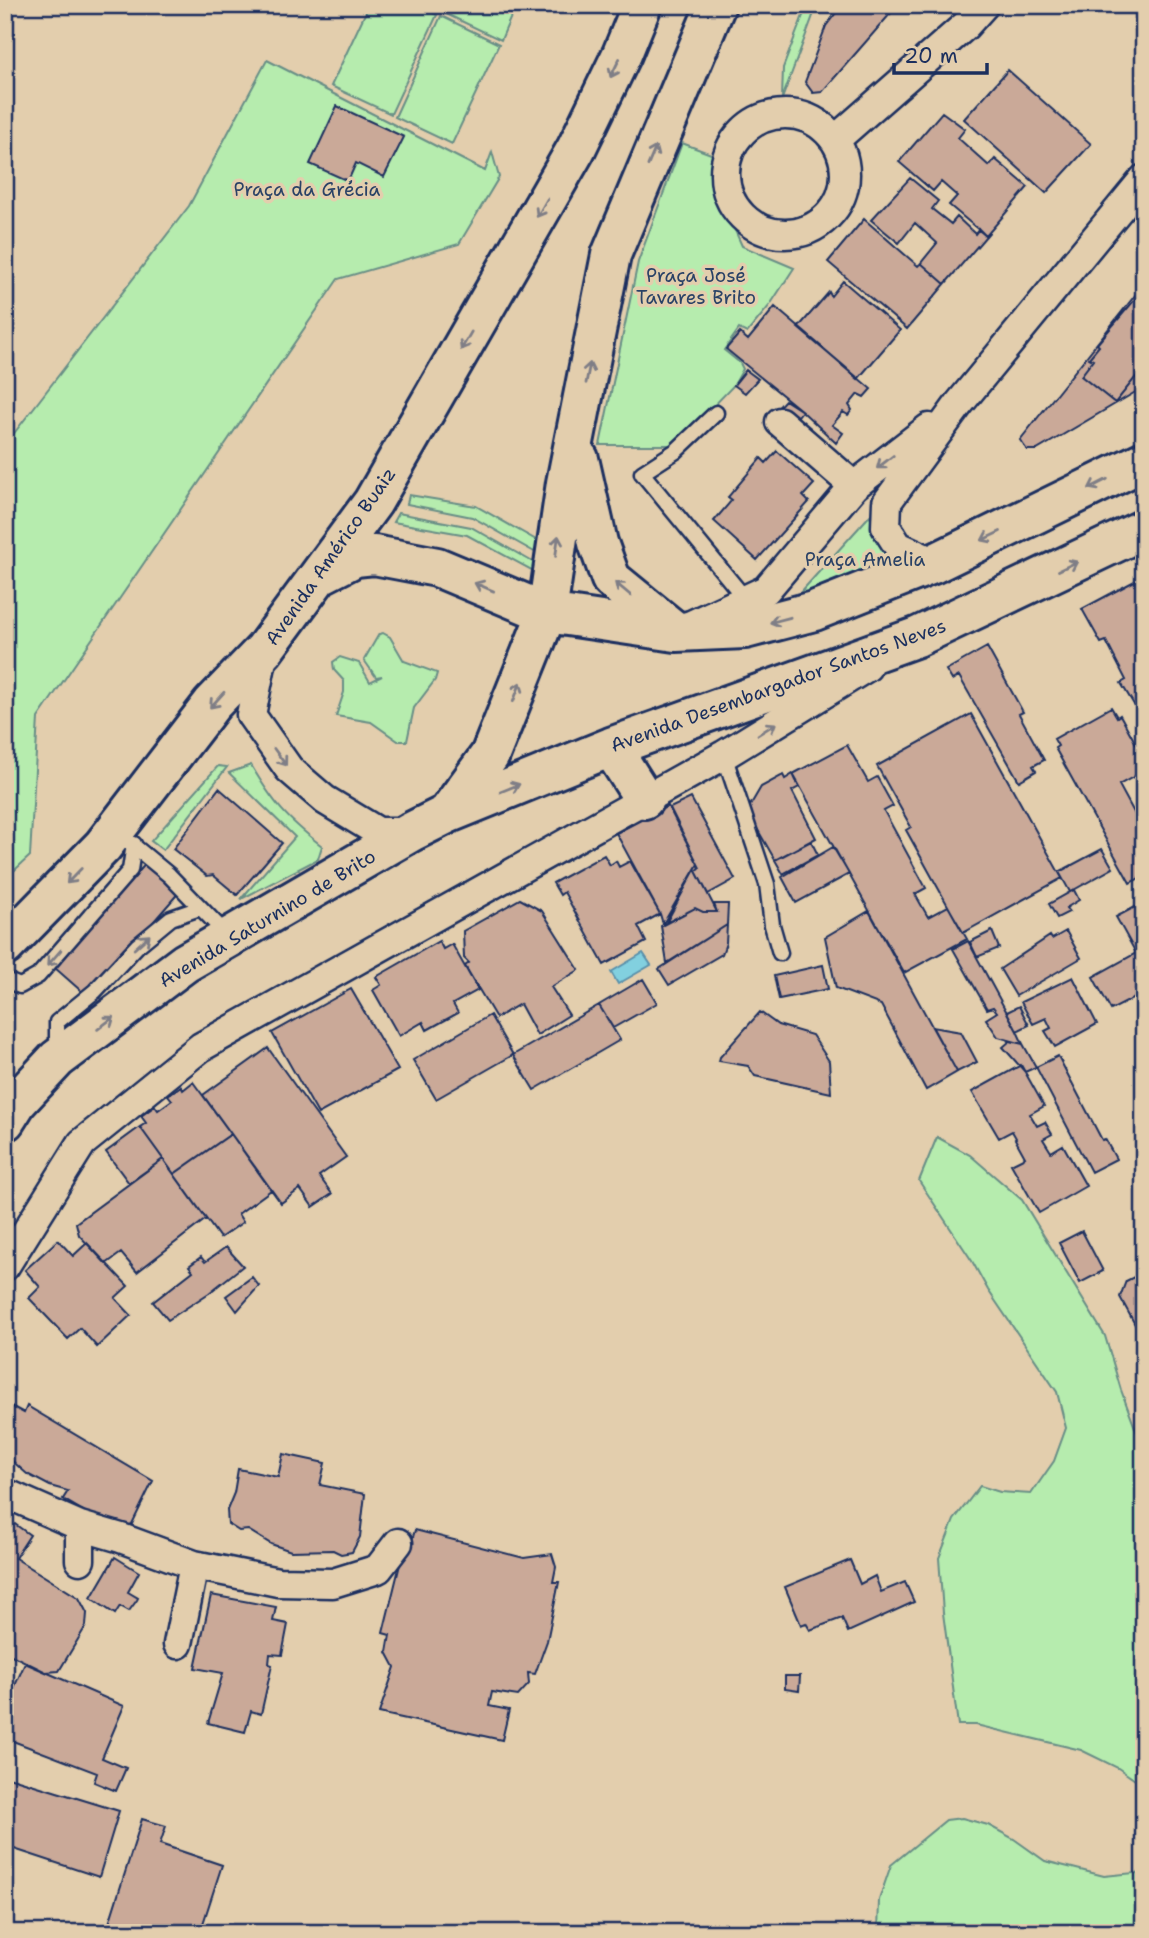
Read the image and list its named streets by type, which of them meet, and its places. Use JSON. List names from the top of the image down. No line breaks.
{"streets":{"main road":["Avenida Américo Buaiz","Avenida Desembargador Santos Neves","Avenida Saturnino de Brito"]},"crossings":[["Avenida Desembargador Santos Neves","Avenida Saturnino de Brito"]],"one_way":["Avenida Saturnino de Brito"],"parks":["Praça da Grécia","Praça José Tavares Brito","Praça Amelia"],"scale_bar":"20 m"}
